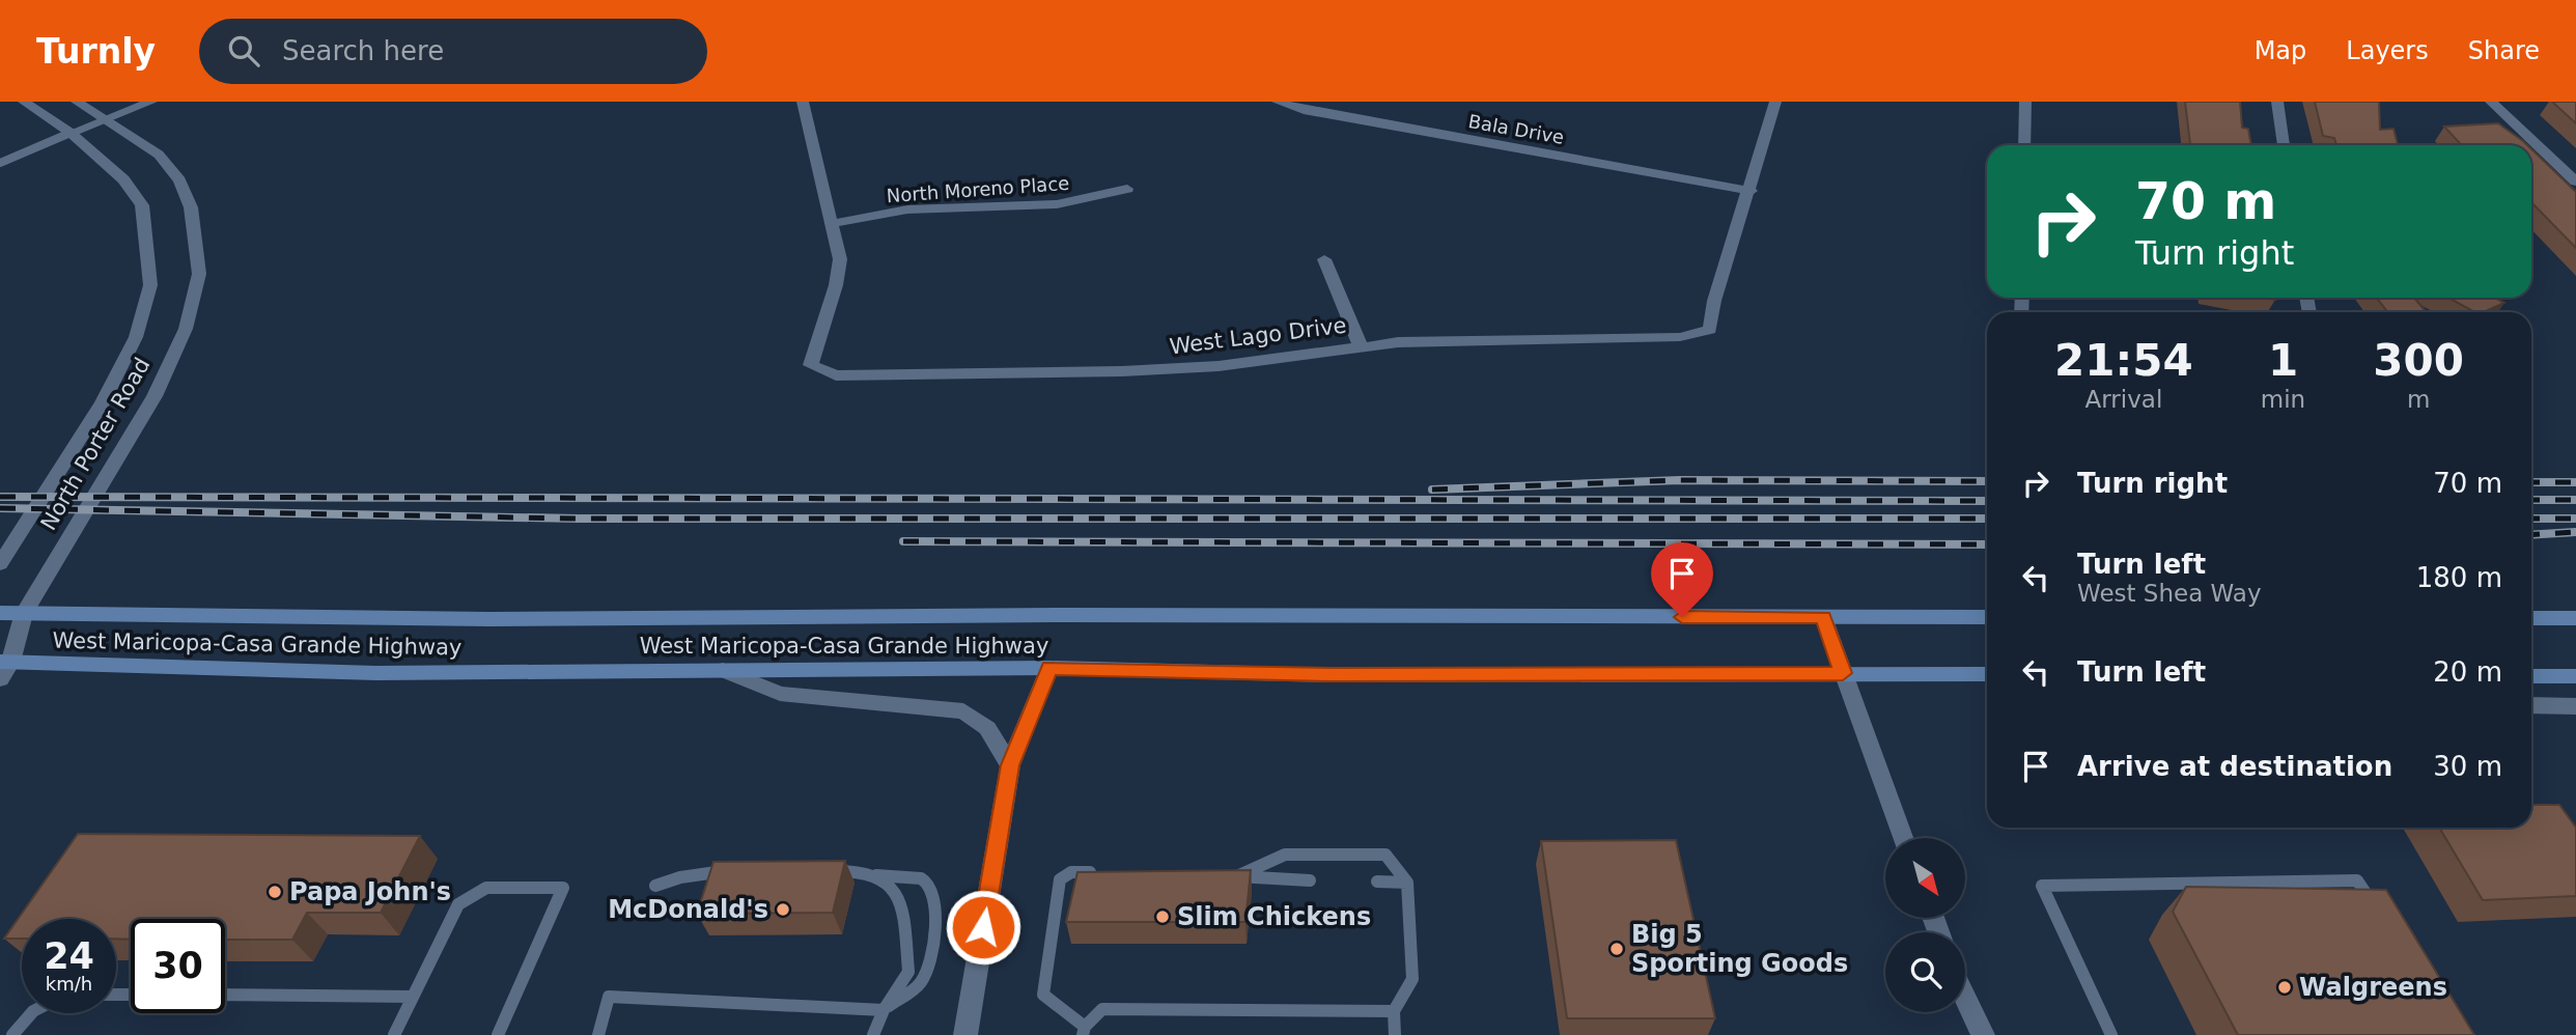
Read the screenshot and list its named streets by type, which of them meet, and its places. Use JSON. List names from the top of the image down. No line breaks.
{"streets":{"main road":["West Maricopa-Casa Grande Highway"],"street":["Bala Drive","North Moreno Place","West Lago Drive","North Porter Road"]},"crossings":[["Bala Drive","West Lago Drive"],["North Moreno Place","West Lago Drive"],["North Porter Road","West Maricopa-Casa Grande Highway"]],"places":["Papa John's","McDonald's","Slim Chickens","Big 5 Sporting Goods","Walgreens"],"north":"bottom right","page":{"header":"Turnly","search":"Search here","nav":["Map","Layers","Share"],"turn":["70 m","Turn right"],"eta":["21:54","Arrival","1","min","300","m"],"list":[{"name":"Turn right","value":"70 m"},{"name":"Turn left","note":"West Shea Way","value":"180 m"},{"name":"Turn left","value":"20 m"},{"name":"Arrive at destination","value":"30 m"}],"speed":"24 km/h","limit":"30"}}
